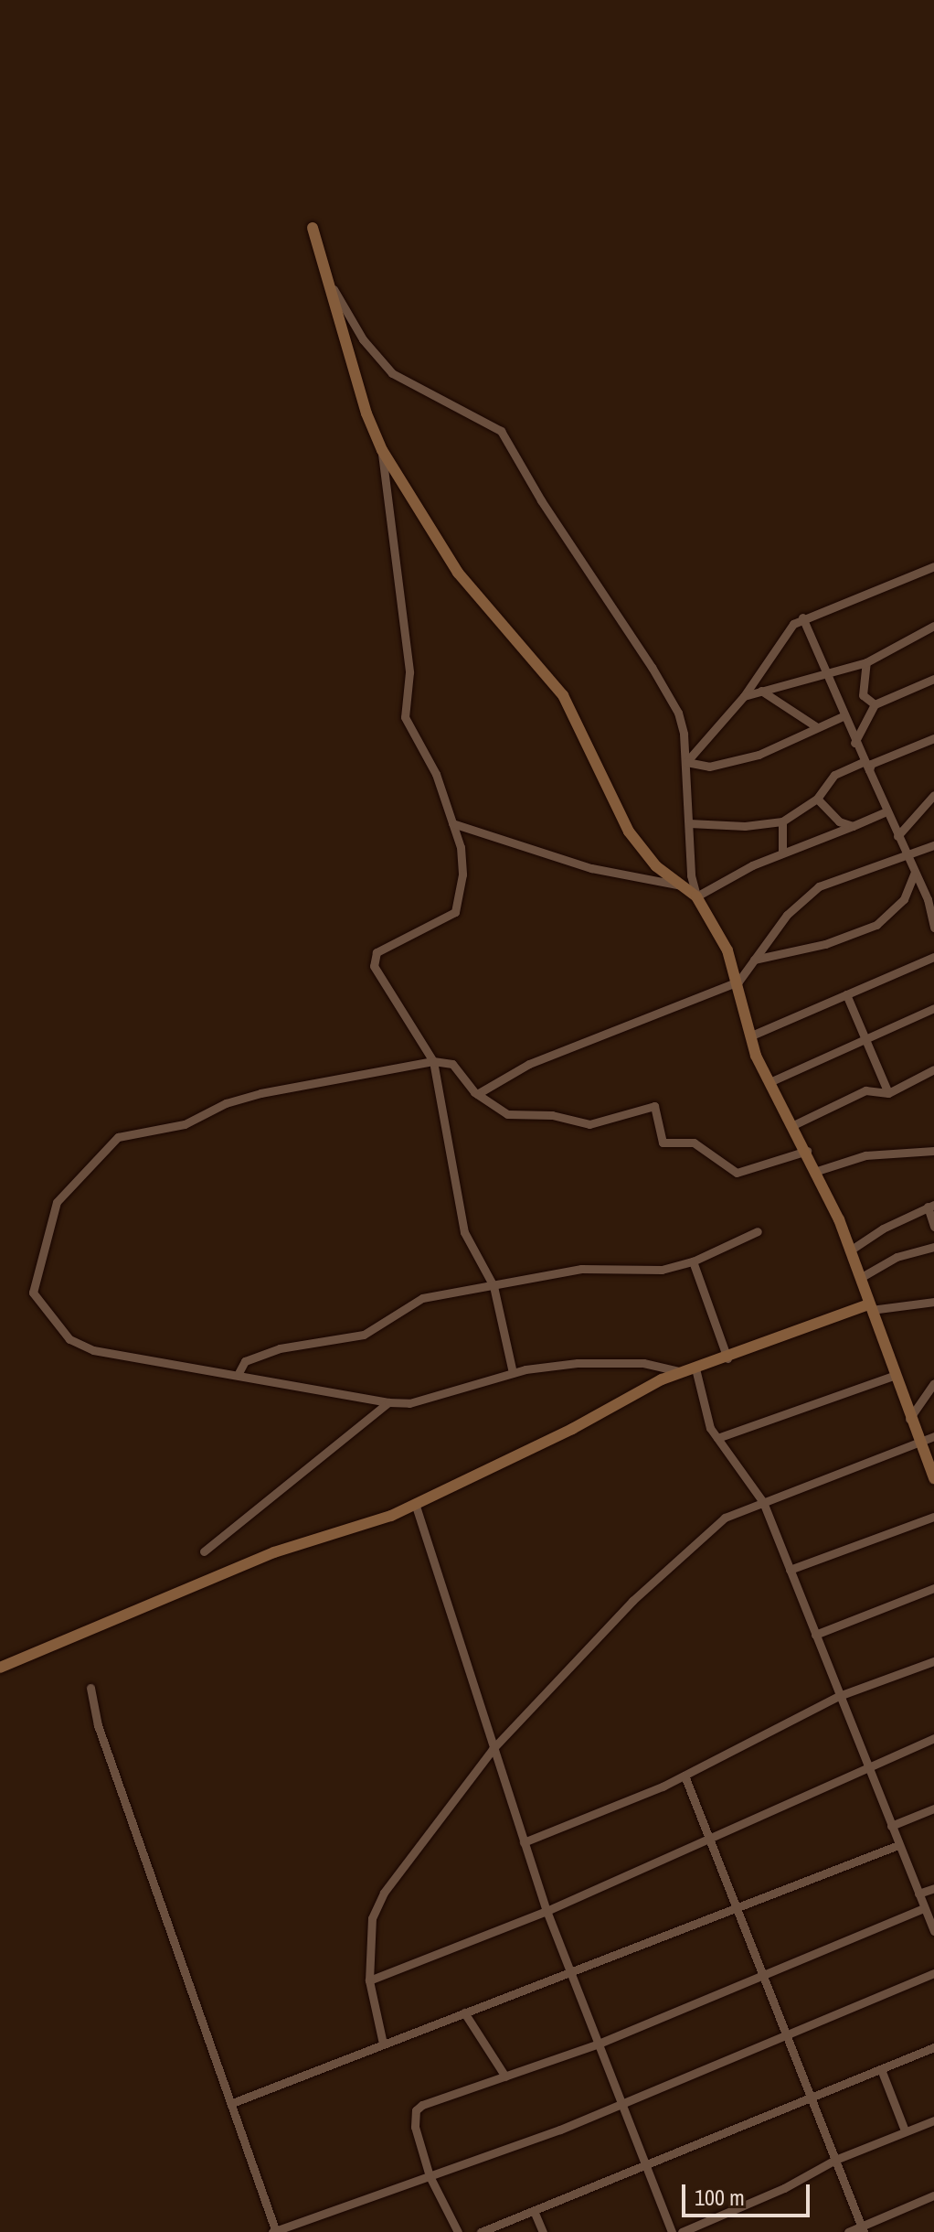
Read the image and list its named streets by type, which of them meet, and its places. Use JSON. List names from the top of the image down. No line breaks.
{"scale_bar":"100 m"}
